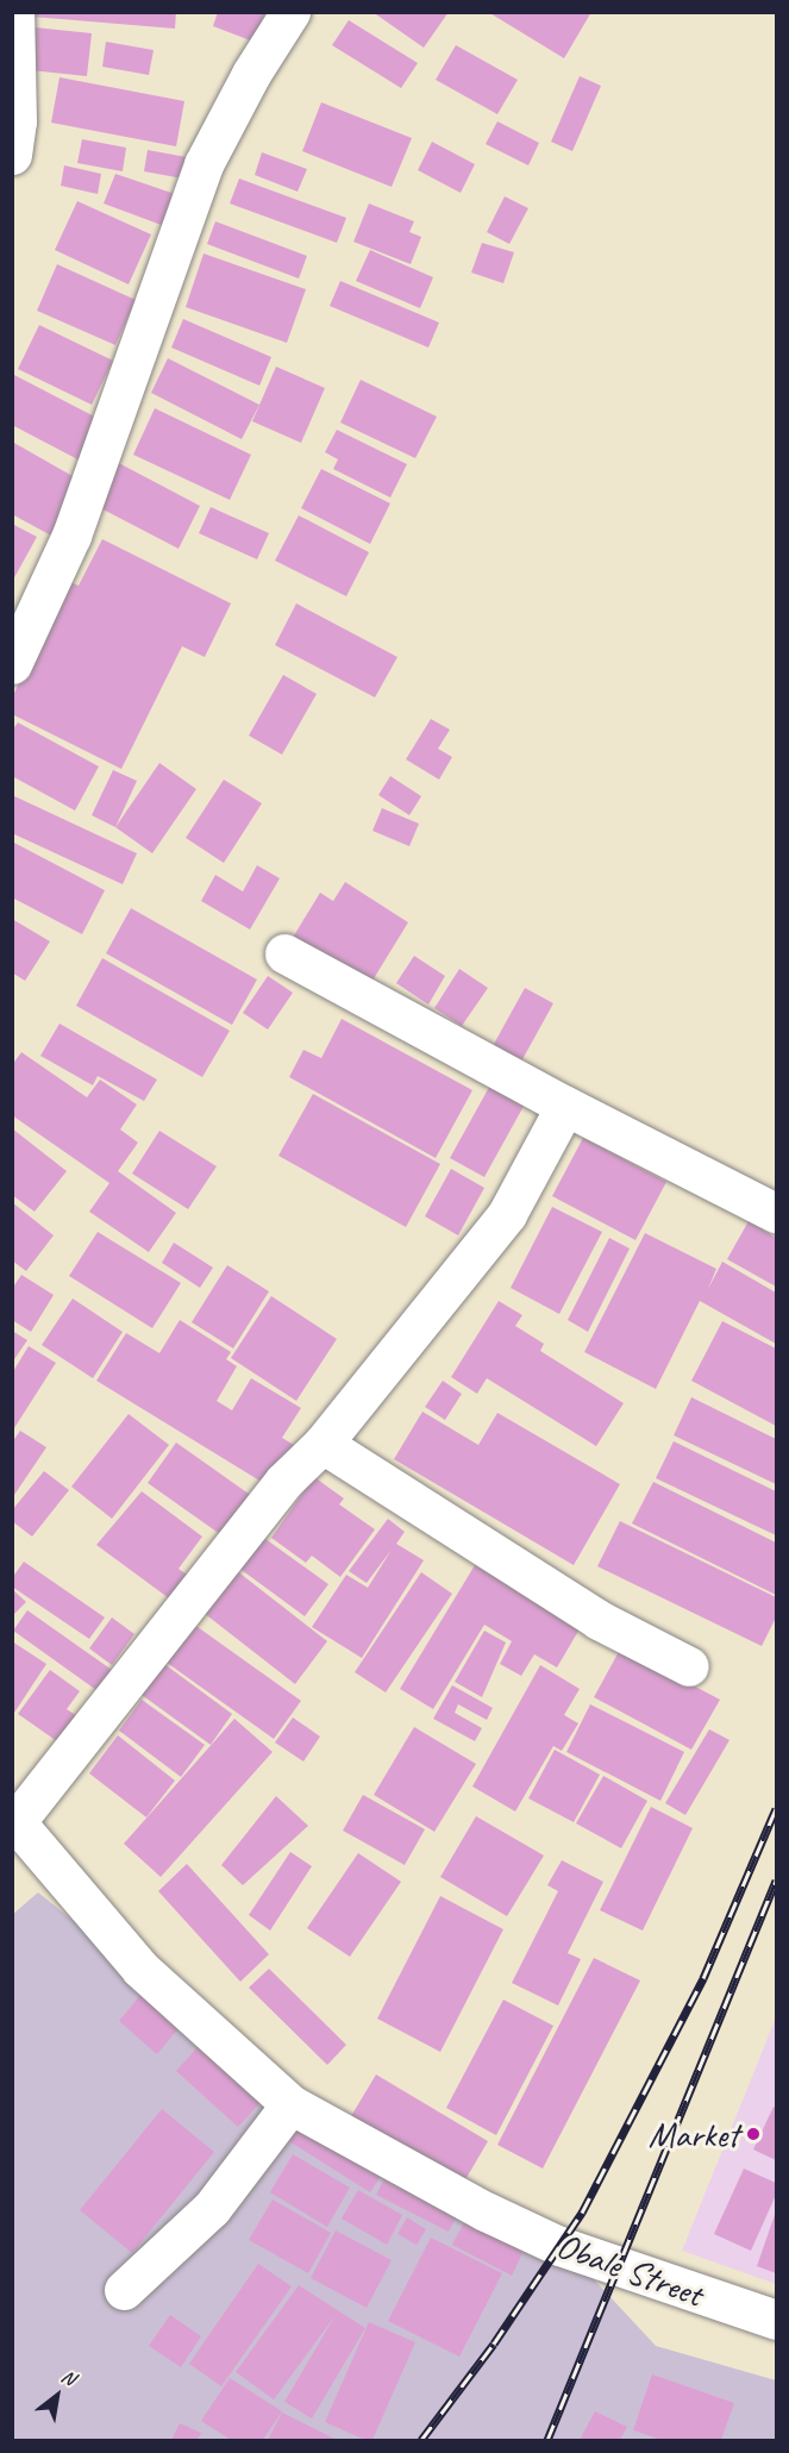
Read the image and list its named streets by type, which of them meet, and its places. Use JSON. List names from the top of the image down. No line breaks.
{"streets":{"street":["Obale Street"]},"places":["Market"],"north":"top right"}
